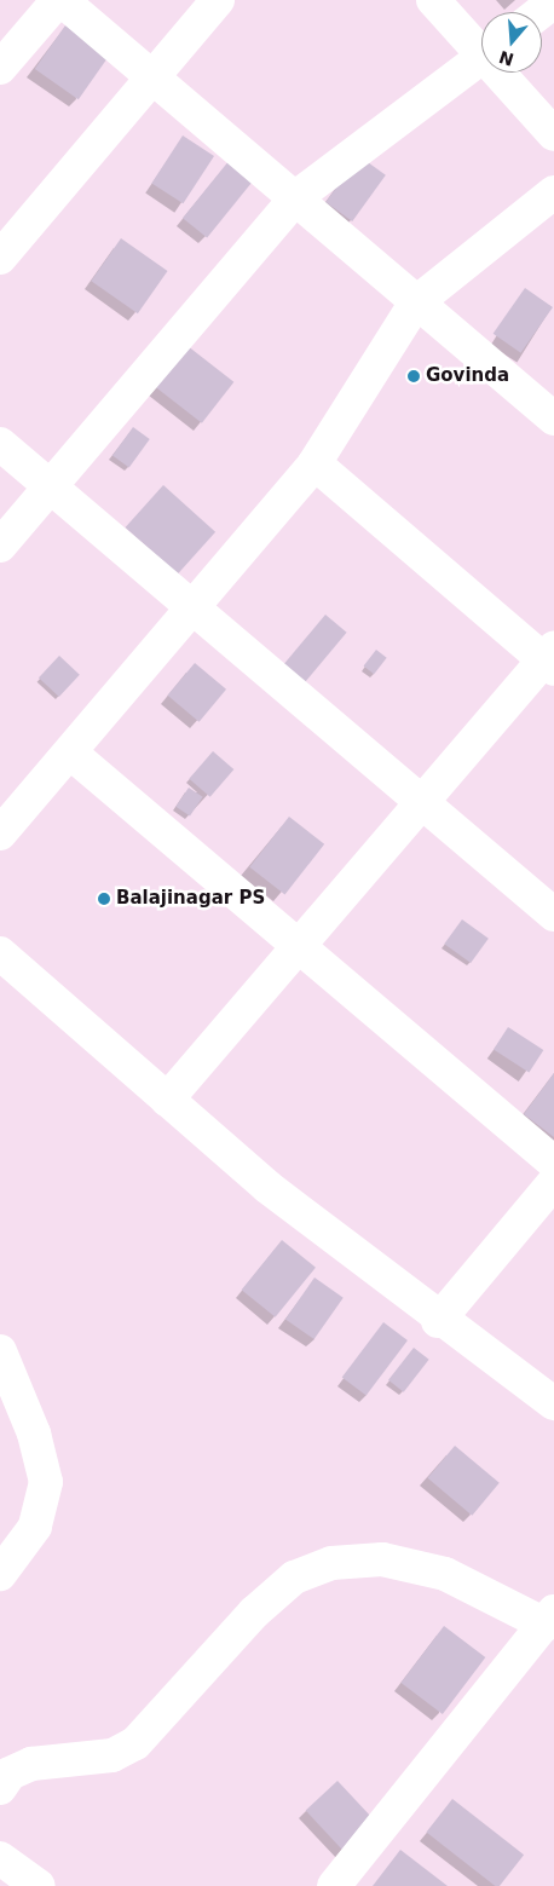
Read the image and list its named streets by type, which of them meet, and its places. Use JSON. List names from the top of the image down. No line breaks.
{"places":["Govinda","Balajinagar PS"],"north":"bottom"}
